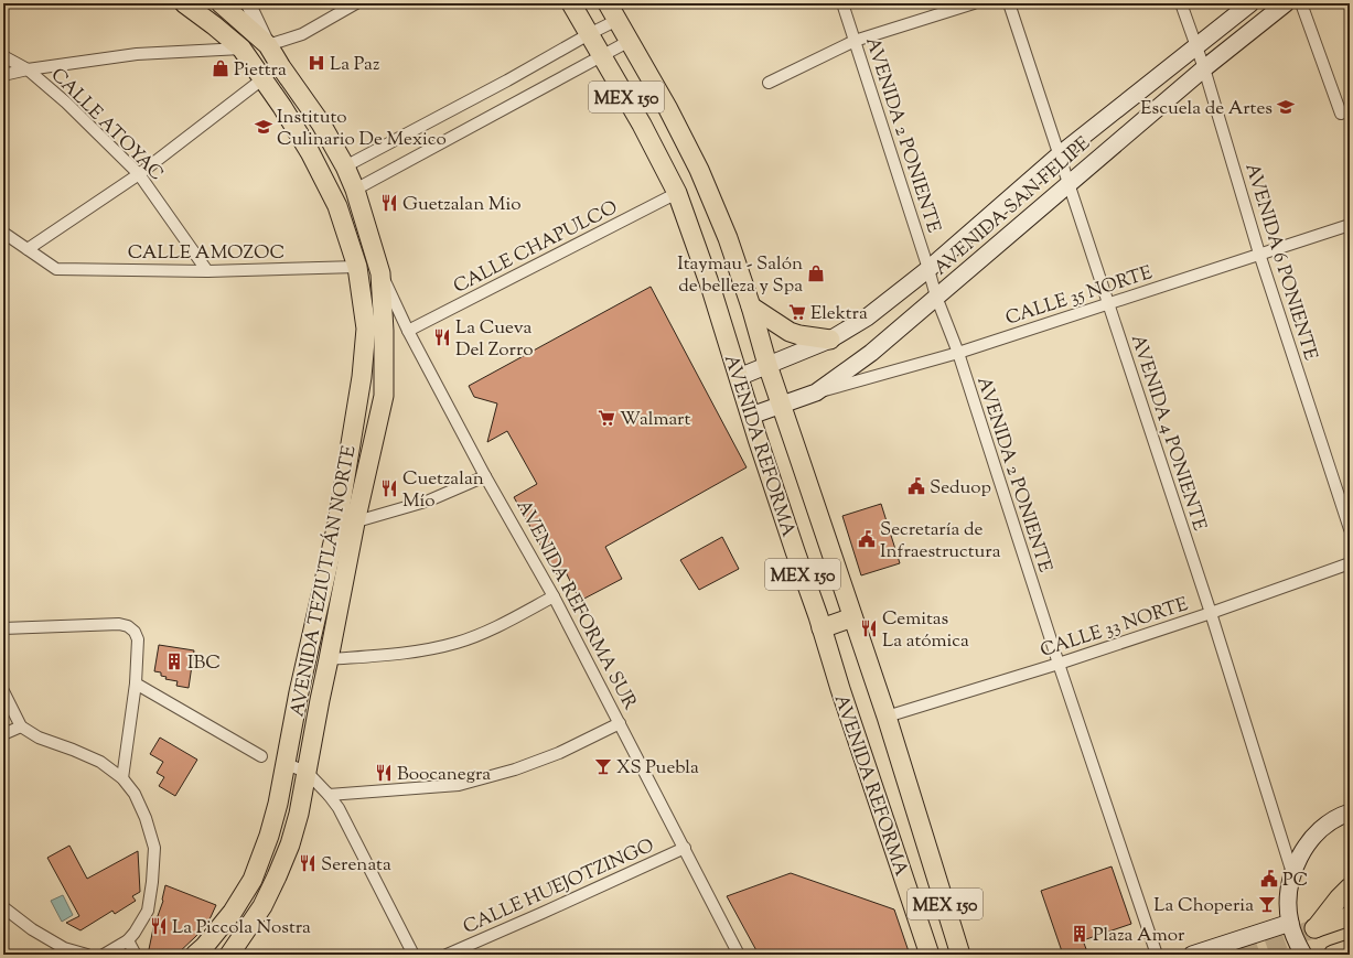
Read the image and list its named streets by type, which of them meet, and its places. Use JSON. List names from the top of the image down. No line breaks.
{"streets":{"main road":["MEX 150","AVENIDA SAN FELIPE","AVENIDA REFORMA","AVENIDA TEZIUTLÁN NORTE"],"street":["CALLE ATOYAC","AVENIDA 2 PONIENTE","CALLE CHAPULCO","CALLE AMOZOC","AVENIDA 6 PONIENTE","CALLE 35 NORTE","AVENIDA 4 PONIENTE","AVENIDA REFORMA SUR","CALLE 33 NORTE","CALLE HUEJOTZINGO"]},"crossings":[["CALLE ATOYAC","CALLE AMOZOC"],["AVENIDA 2 PONIENTE","AVENIDA SAN FELIPE"],["AVENIDA 2 PONIENTE","CALLE 35 NORTE"],["AVENIDA 2 PONIENTE","CALLE 33 NORTE"],["AVENIDA SAN FELIPE","AVENIDA 6 PONIENTE"],["AVENIDA SAN FELIPE","CALLE 35 NORTE"],["AVENIDA SAN FELIPE","AVENIDA 4 PONIENTE"],["AVENIDA SAN FELIPE","AVENIDA REFORMA"],["CALLE CHAPULCO","AVENIDA REFORMA"],["CALLE CHAPULCO","AVENIDA REFORMA SUR"],["CALLE AMOZOC","AVENIDA TEZIUTLÁN NORTE"],["AVENIDA 6 PONIENTE","CALLE 35 NORTE"],["CALLE 35 NORTE","AVENIDA 4 PONIENTE"],["AVENIDA 4 PONIENTE","CALLE 33 NORTE"],["AVENIDA REFORMA","CALLE 33 NORTE"],["AVENIDA TEZIUTLÁN NORTE","AVENIDA REFORMA SUR"],["AVENIDA REFORMA SUR","CALLE HUEJOTZINGO"]],"places":{"hospital":["La Paz"],"shop":["Piettra","Itaymau - Salón de belleza y Spa"],"school or university":["Escuela de Artes","Instituto Culinario De Mexico"],"restaurant":["Guetzalan Mio","La Cueva Del Zorro","Cuetzalan Mío","Cemitas La atómica","Boocanegra","Serenata","La Piccola Nostra"],"supermarket":["Elektra","Walmart"],"public building":["Seduop","Secretaría de Infraestructura","PC"],"building":["IBC","Plaza Amor"],"bar":["XS Puebla","La Choperia"]}}
